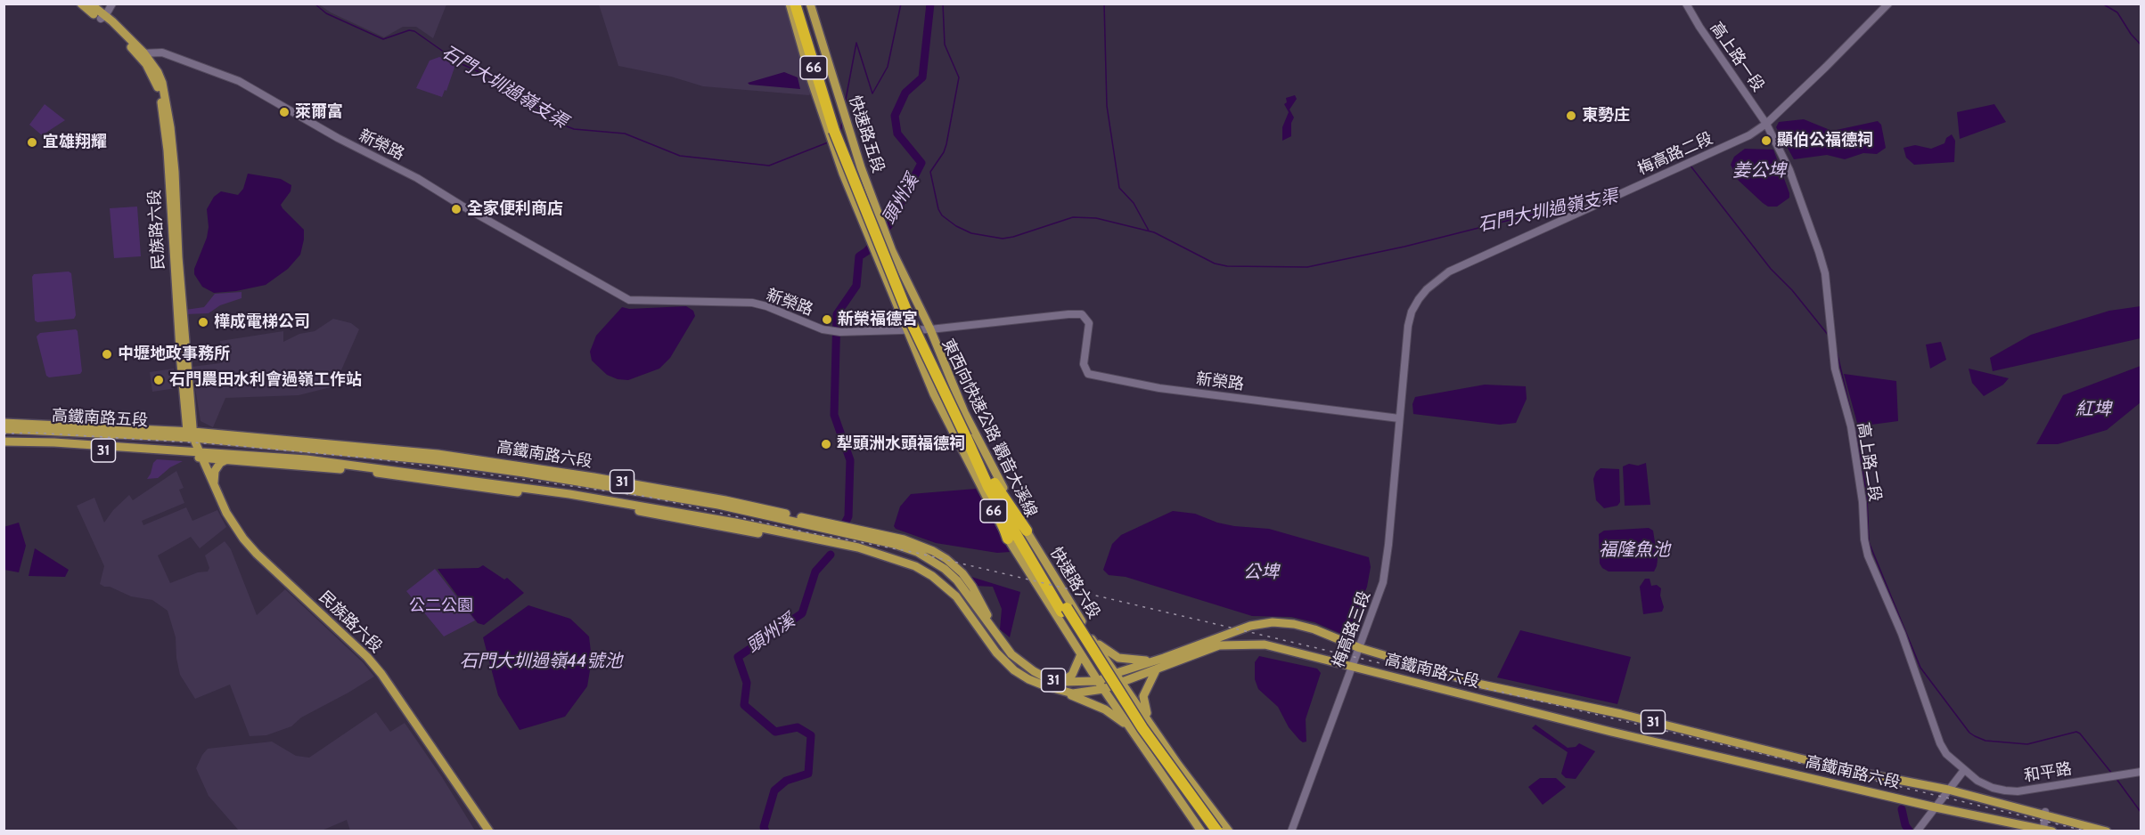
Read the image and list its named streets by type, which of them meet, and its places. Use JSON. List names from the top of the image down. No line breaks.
{"streets":{"highway":["66","東西向快速公路 觀音大溪線"],"main road":["快速路五段","民族路六段","高鐵南路五段","31","高鐵南路六段","快速路六段"],"street":["高上路一段","新榮路","梅高路二段","高上路二段","梅高路三段","和平路"]},"crossings":[["高上路一段","梅高路二段"],["高上路一段","高上路二段"],["快速路五段","新榮路"],["快速路五段","快速路六段"],["新榮路","梅高路二段"],["新榮路","民族路六段"],["新榮路","快速路六段"],["梅高路二段","高上路二段"],["梅高路二段","梅高路三段"],["民族路六段","高鐵南路五段"],["民族路六段","高鐵南路六段"],["高鐵南路五段","高鐵南路六段"],["31","高鐵南路六段"],["31","快速路六段"],["高鐵南路六段","快速路六段"],["高鐵南路六段","梅高路三段"],["高上路二段","和平路"]],"water":["石門大圳過嶺支渠","姜公埤","頭州溪","紅埤","福隆魚池","公埤","石門大圳過嶺44號池"],"parks":["公二公園"],"places":["萊爾富","東勢庄","顯伯公福德祠","宜雄翔耀","全家便利商店","新榮福德宮","樺成電梯公司","中壢地政事務所","石門農田水利會過嶺工作站","犁頭洲水頭福德祠"]}
